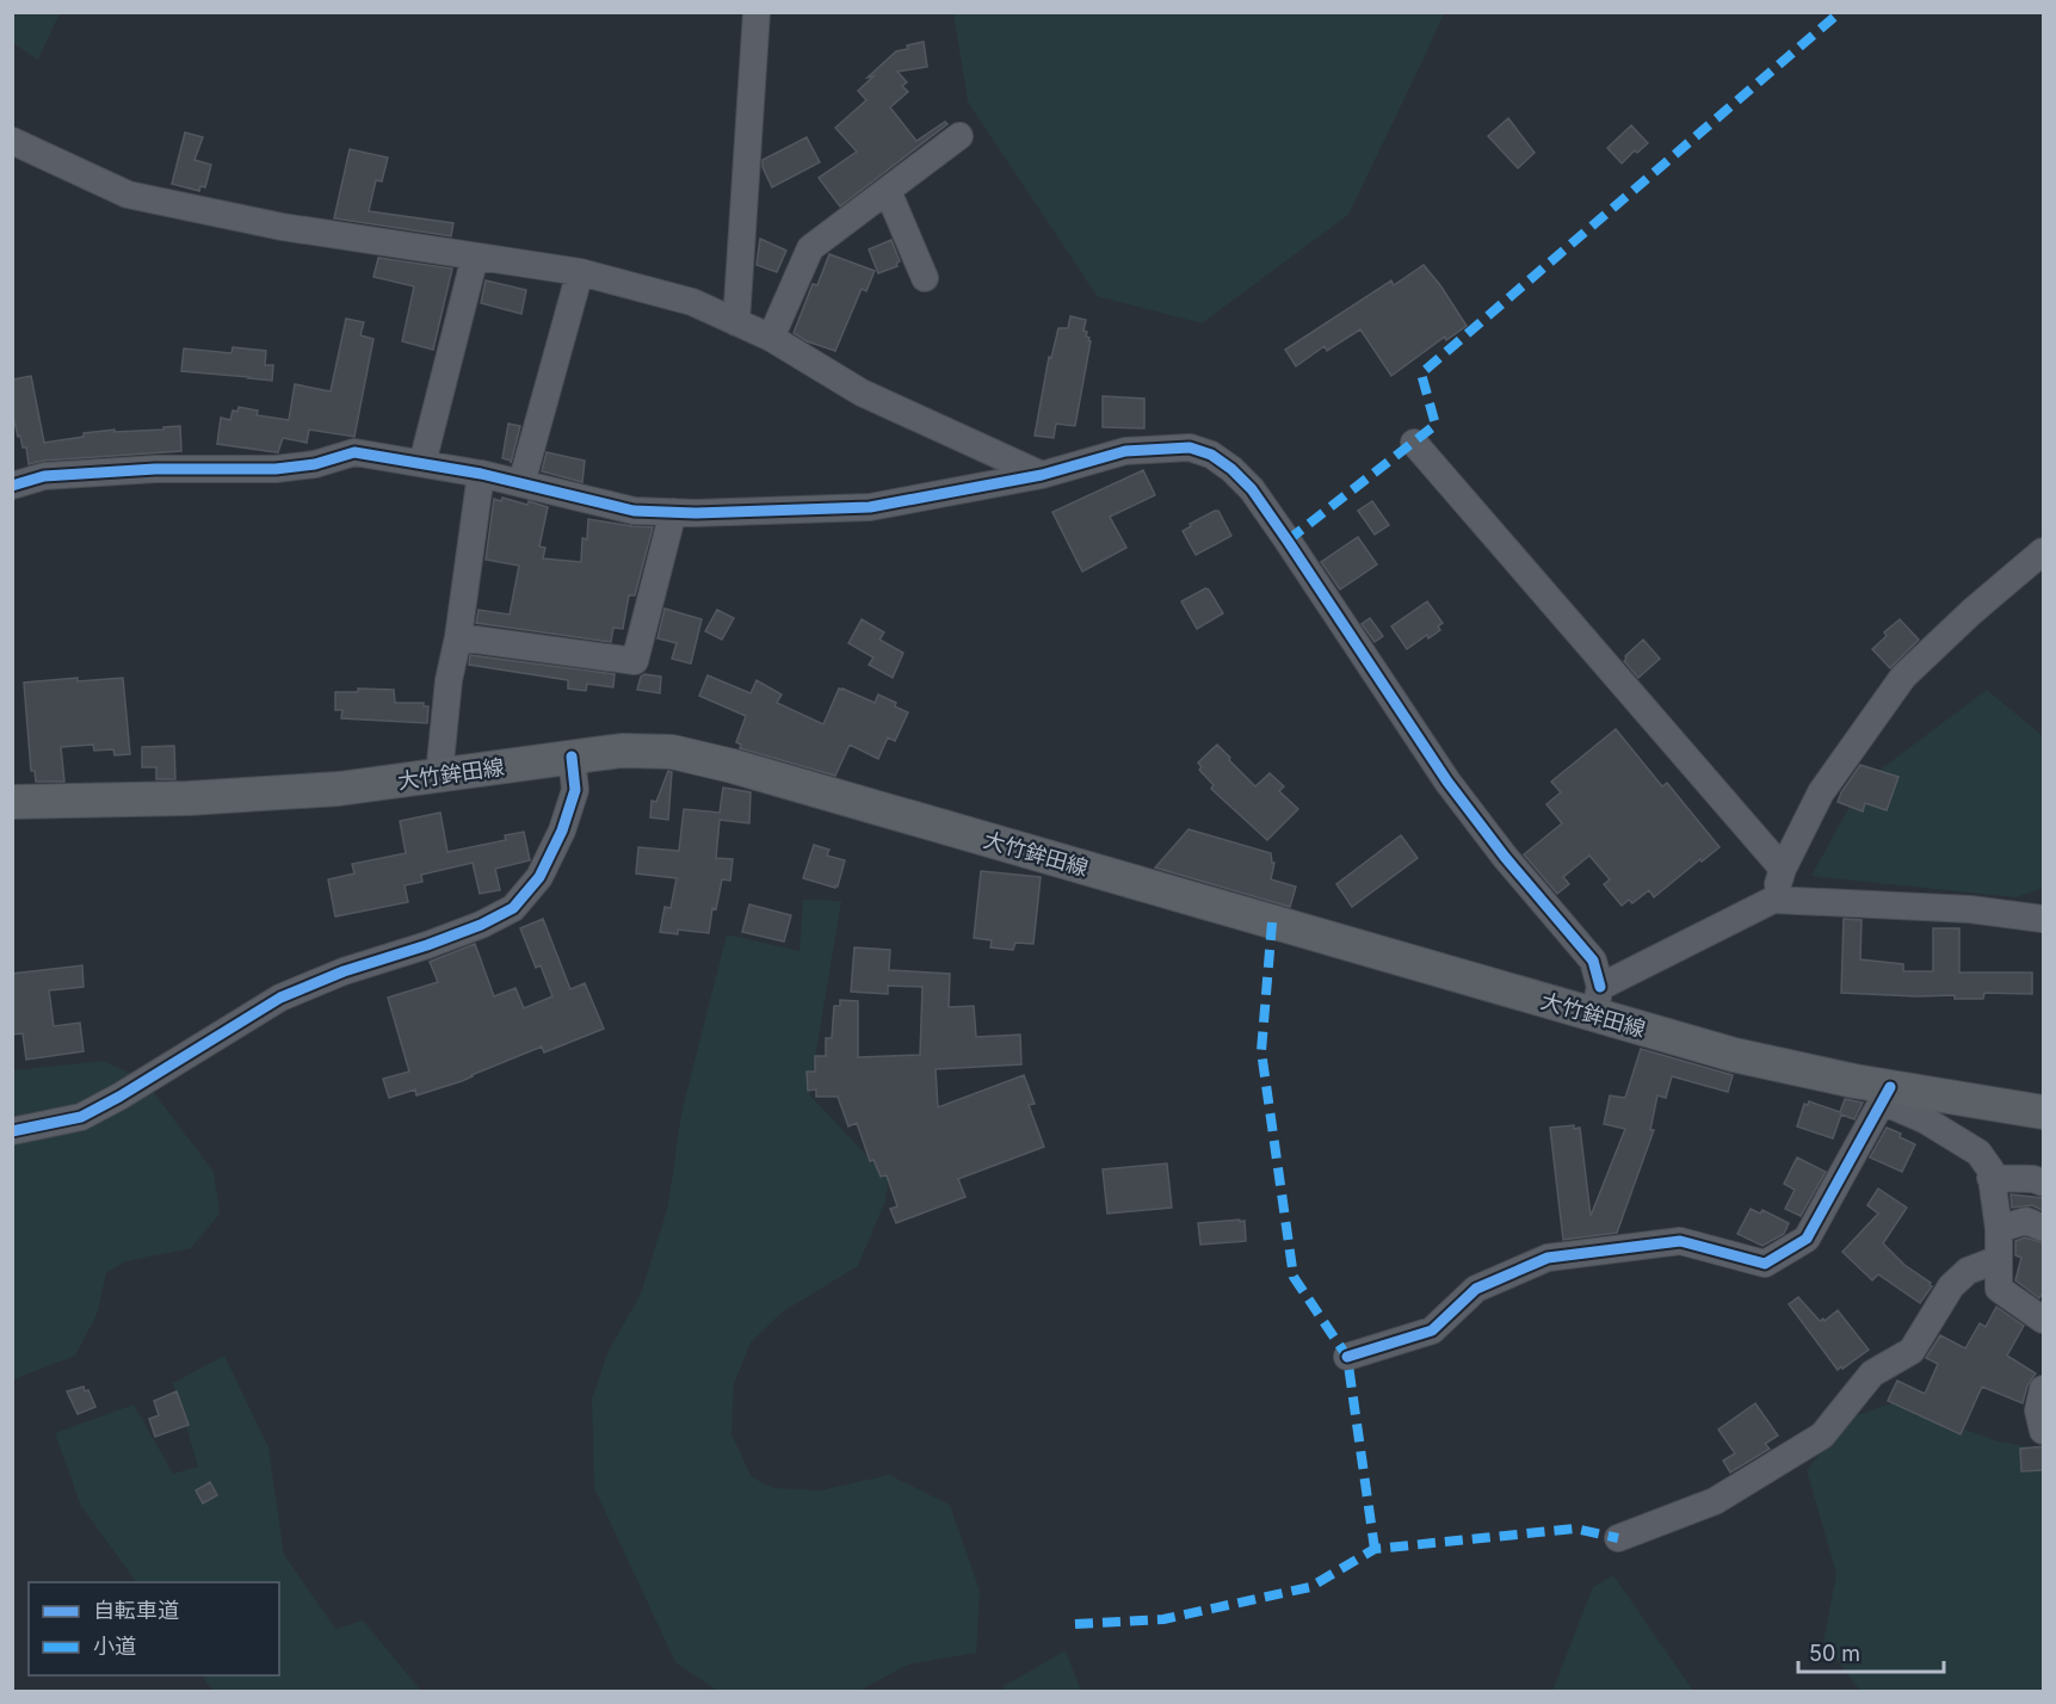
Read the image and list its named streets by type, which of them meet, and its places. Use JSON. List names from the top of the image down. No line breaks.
{"streets":{"main road":["大竹鉾田線"]},"legend":["自転車道","小道"],"scale_bar":"50 m"}
